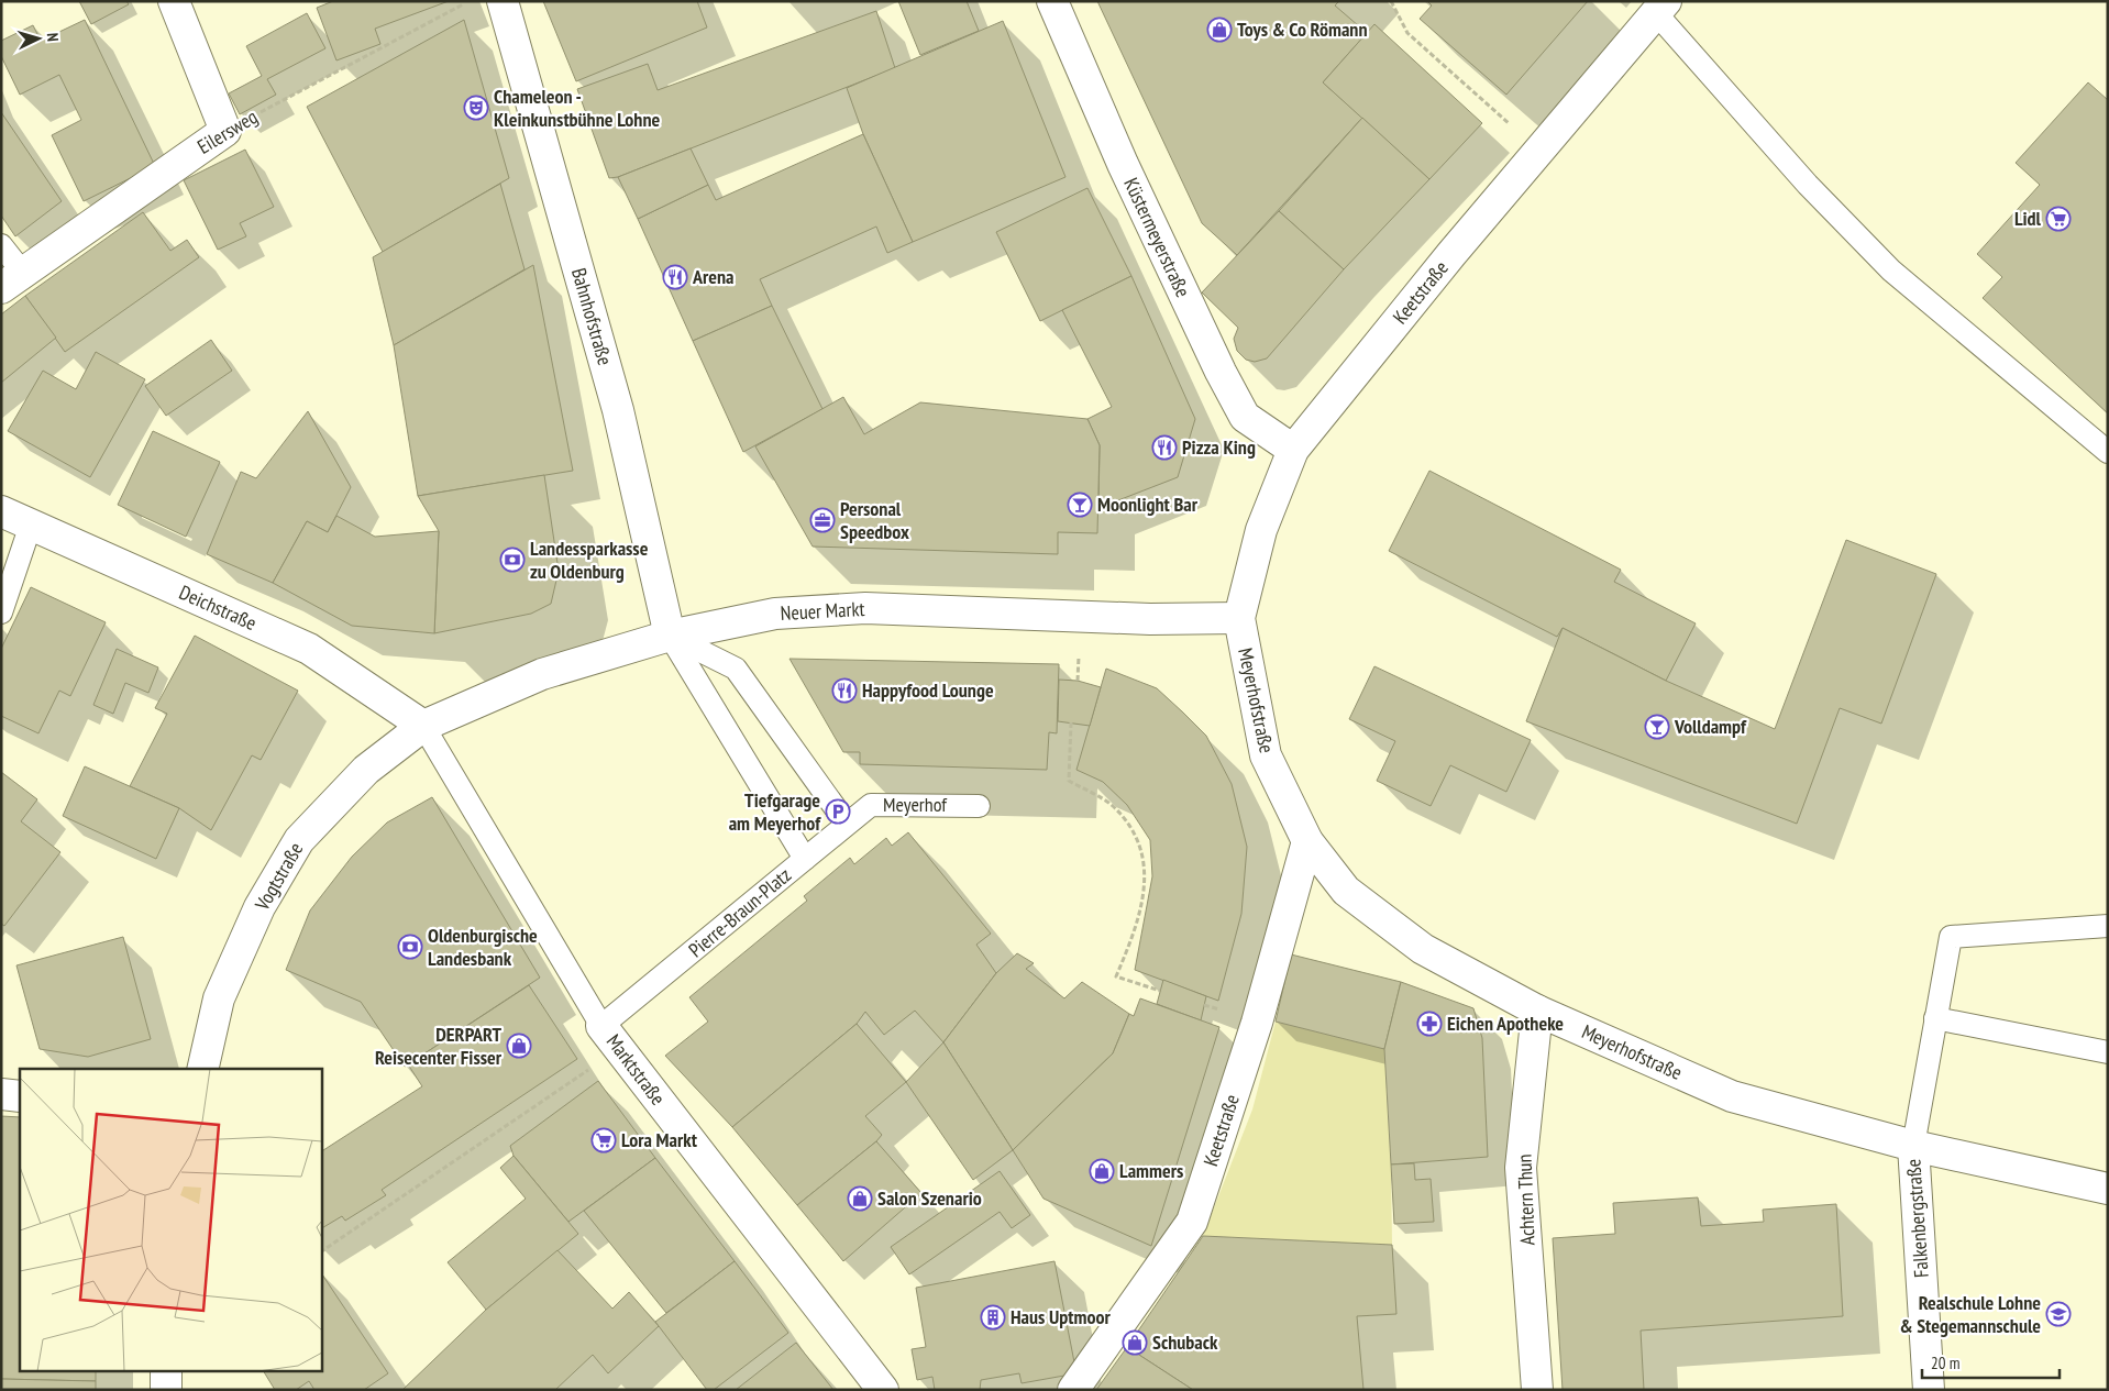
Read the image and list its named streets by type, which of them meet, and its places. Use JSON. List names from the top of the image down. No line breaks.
{"streets":{"street":["Eilersweg","Küstermeyerstraße","Keetstraße","Bahnhofstraße","Deichstraße","Neuer Markt","Meyerhofstraße","Vogtstraße","Marktstraße","Achtern Thun","Falkenbergstraße"],"lane":["Meyerhof","Pierre-Braun-Platz"]},"crossings":[["Küstermeyerstraße","Keetstraße"],["Keetstraße","Neuer Markt"],["Keetstraße","Meyerhofstraße"],["Bahnhofstraße","Neuer Markt"],["Bahnhofstraße","Pierre-Braun-Platz"],["Deichstraße","Neuer Markt"],["Deichstraße","Vogtstraße"],["Deichstraße","Marktstraße"],["Neuer Markt","Meyerhofstraße"],["Neuer Markt","Vogtstraße"],["Neuer Markt","Pierre-Braun-Platz"],["Neuer Markt","Marktstraße"],["Meyerhofstraße","Achtern Thun"],["Meyerhofstraße","Falkenbergstraße"],["Meyerhof","Pierre-Braun-Platz"],["Vogtstraße","Marktstraße"],["Pierre-Braun-Platz","Marktstraße"]],"places":{"shop":["Toys & Co Römann","DERPART Reisecenter Fisser","Lammers","Salon Szenario","Schuback"],"theatre":["Chameleon - Kleinkunstbühne Lohne"],"supermarket":["Lidl","Lora Markt"],"restaurant":["Arena","Pizza King","Happyfood Lounge"],"bar":["Moonlight Bar","Volldampf"],"office":["Personal Speedbox"],"bank":["Landessparkasse zu Oldenburg","Oldenburgische Landesbank"],"parking":["Tiefgarage am Meyerhof"],"pharmacy":["Eichen Apotheke"],"school or university":["Realschule Lohne & Stegemannschule"],"building":["Haus Uptmoor"]},"scale_bar":"20 m","north":"right"}
